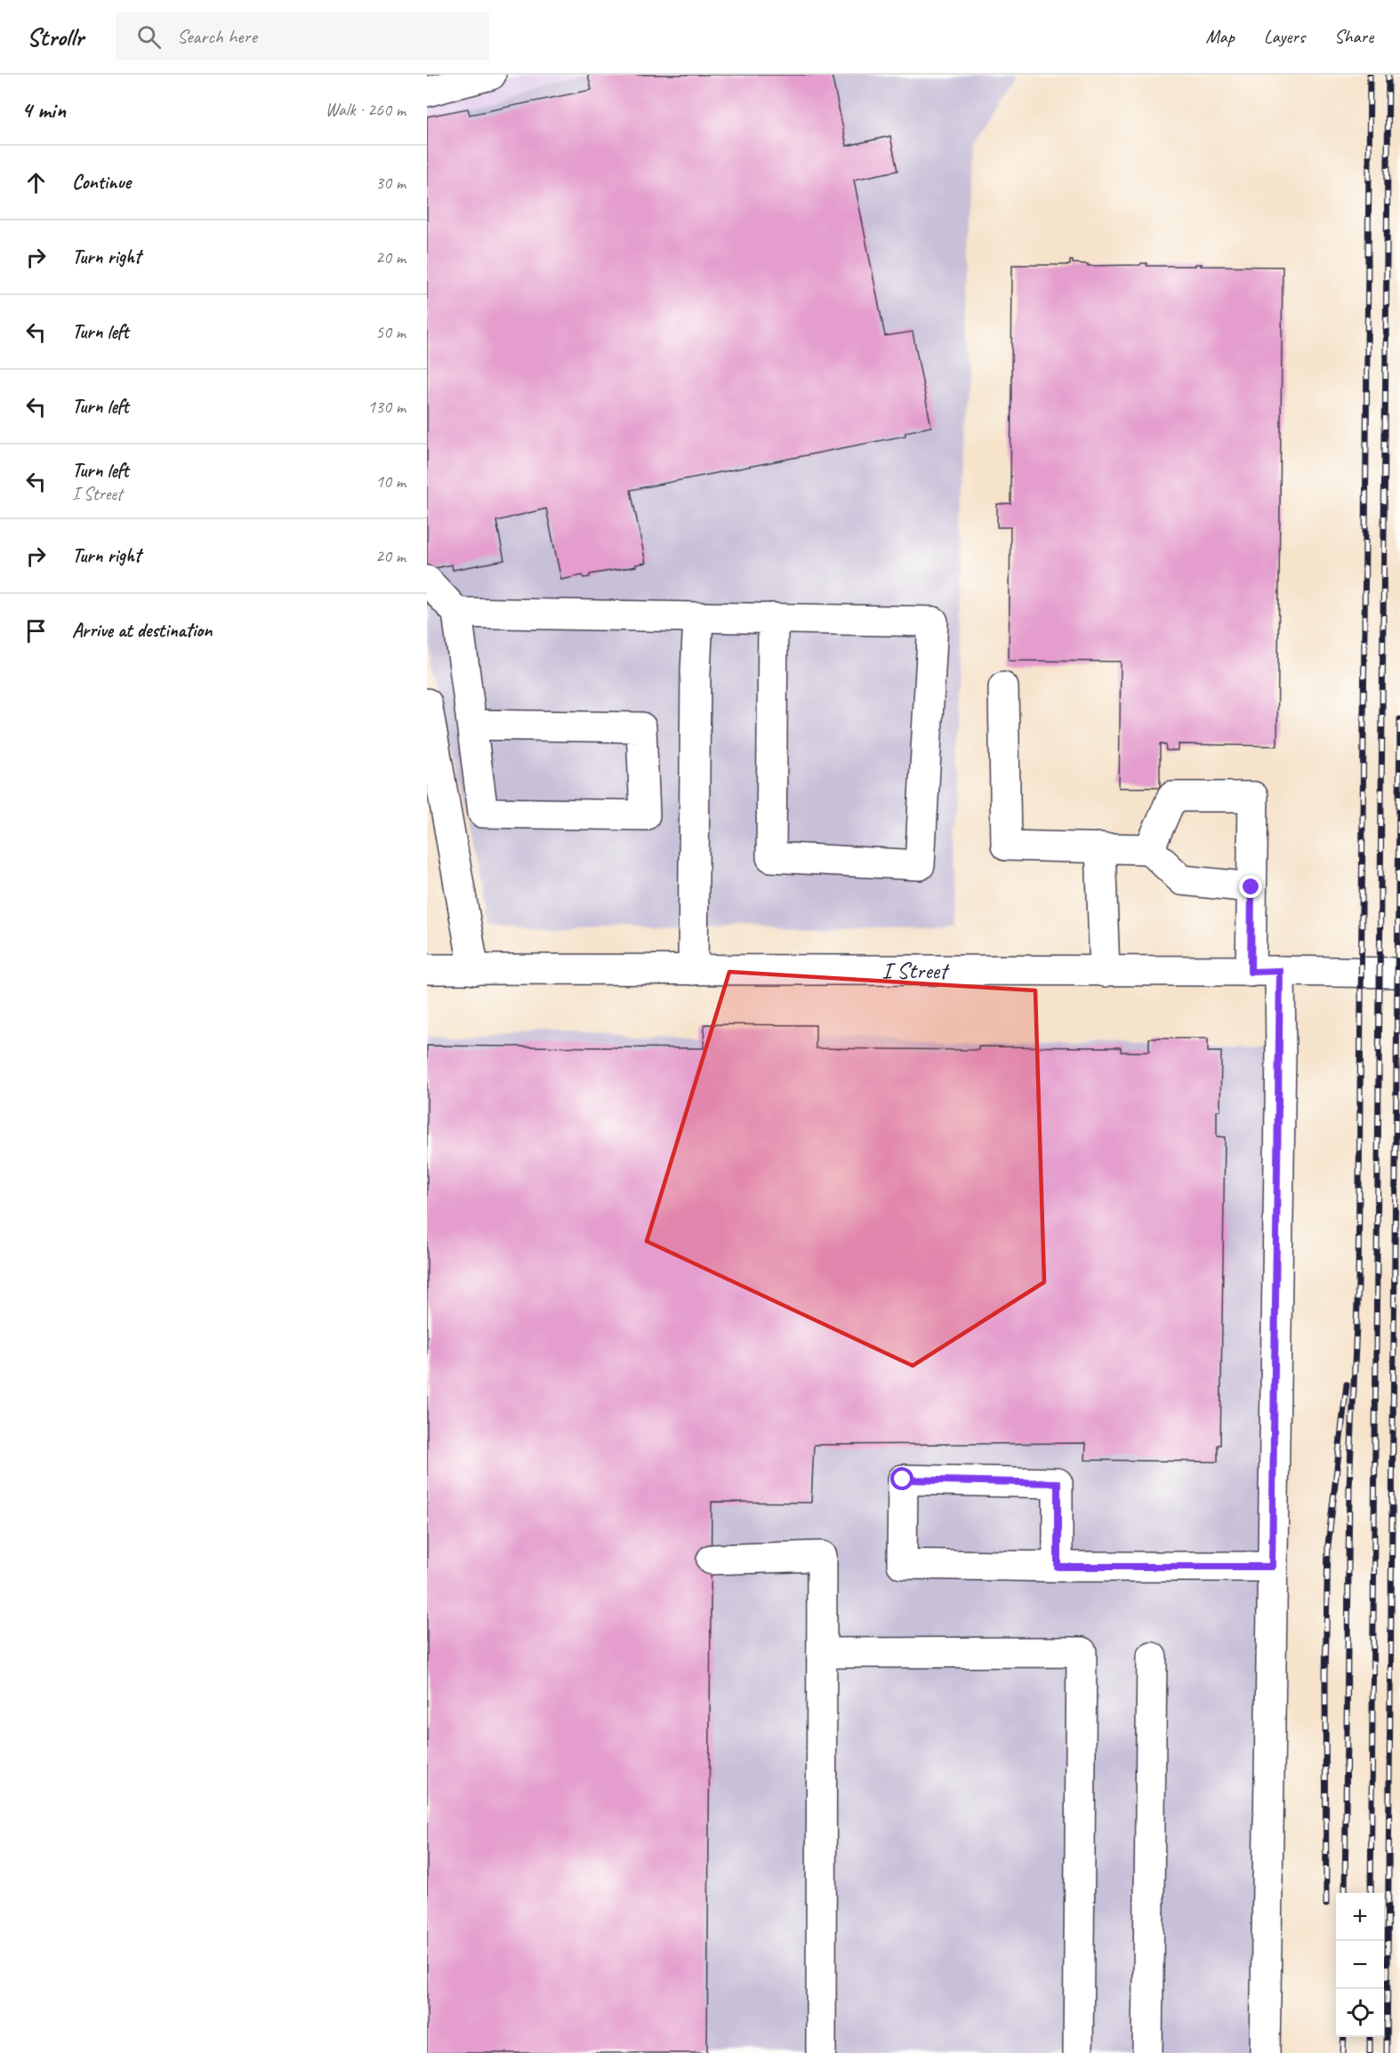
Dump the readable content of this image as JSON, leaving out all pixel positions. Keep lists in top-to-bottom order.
{
  "streets": {
    "street": ["I Street"]
  },
  "page": {
    "header": "Strollr",
    "search": "Search here",
    "nav": ["Map", "Layers", "Share"],
    "heading": ["4 min", "Walk · 260 m"],
    "list": [
      ["Continue", "30 m"],
      ["Turn right", "20 m"],
      ["Turn left", "50 m"],
      ["Turn left", "130 m"],
      ["Turn left", "I Street", "10 m"],
      ["Turn right", "20 m"],
      "Arrive at destination"
    ],
    "map_buttons": ["+", "−"]
  }
}
